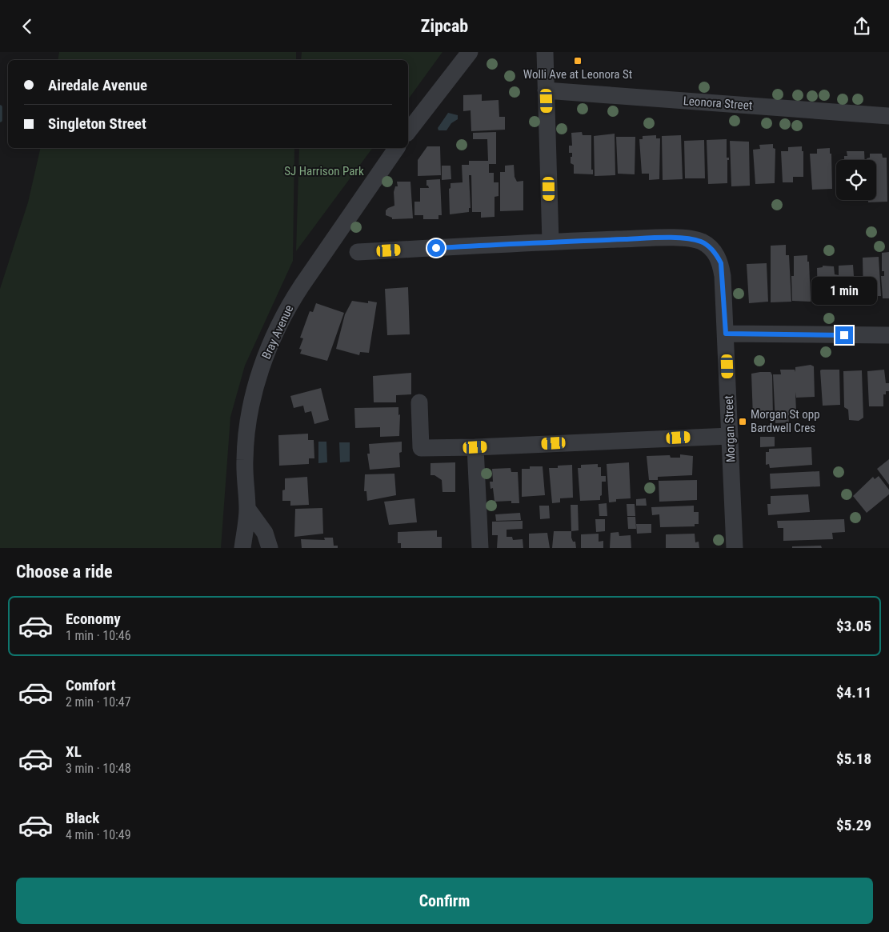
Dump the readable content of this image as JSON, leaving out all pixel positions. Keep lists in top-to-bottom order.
{
  "streets": {
    "street": ["Leonora Street", "Bray Avenue", "Morgan Street"]
  },
  "parks": ["SJ Harrison Park"],
  "places": {
    "transit": ["Wolli Ave at Leonora St", "Morgan St opp Bardwell Cres"]
  },
  "page": {
    "header": "Zipcab",
    "banner": ["Airedale Avenue", "Singleton Street"],
    "bubble": "1 min",
    "heading": "Choose a ride",
    "list": [
      {
        "name": "Economy",
        "note": "1 min · 10:46",
        "value": "$3.05"
      },
      {
        "name": "Comfort",
        "note": "2 min · 10:47",
        "value": "$4.11"
      },
      {
        "name": "XL",
        "note": "3 min · 10:48",
        "value": "$5.18"
      },
      {
        "name": "Black",
        "note": "4 min · 10:49",
        "value": "$5.29"
      }
    ],
    "buttons": "Confirm"
  }
}
